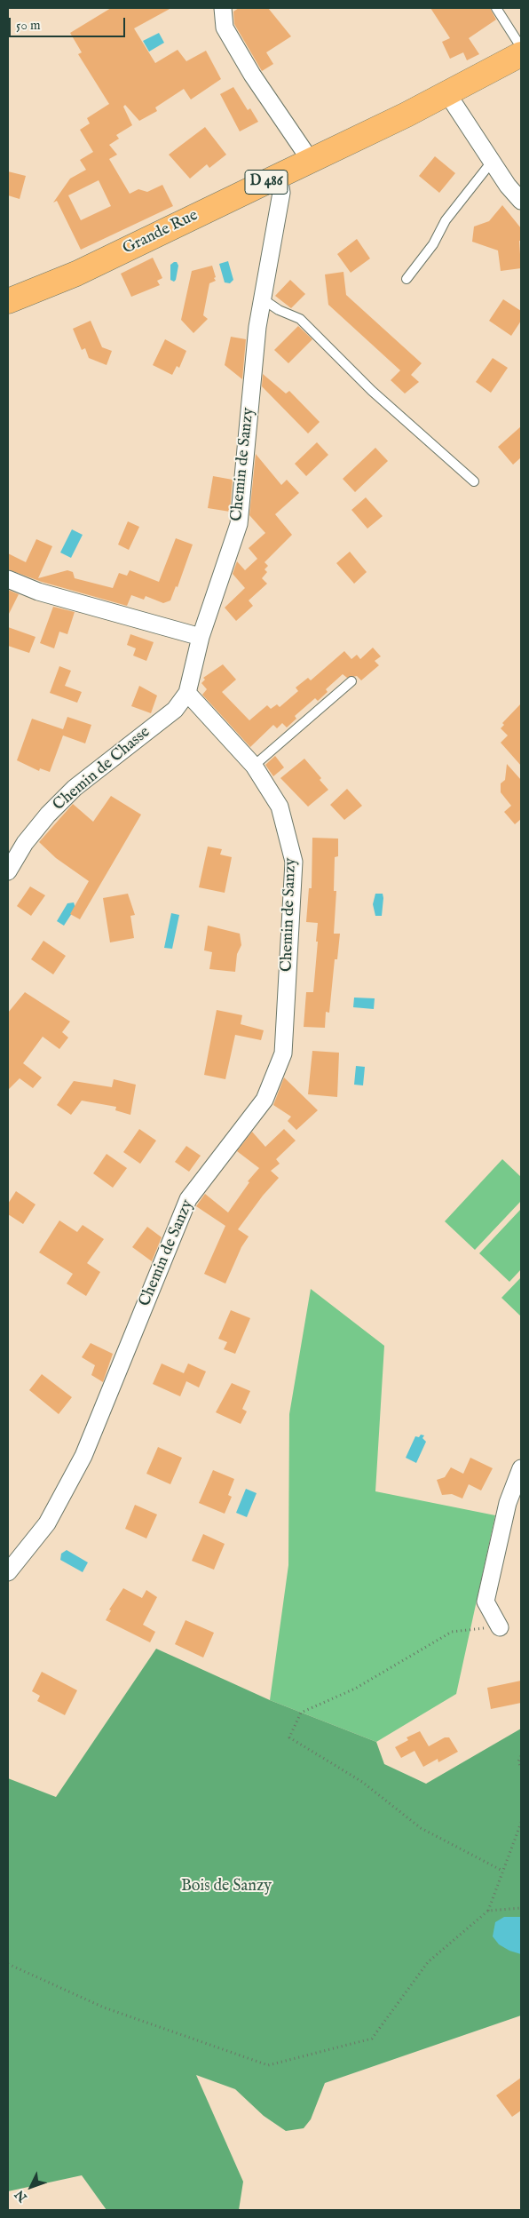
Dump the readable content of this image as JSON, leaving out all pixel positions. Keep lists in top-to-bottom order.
{
  "streets": {
    "main road": ["D 486", "Grande Rue"],
    "street": ["Chemin de Sanzy", "Chemin de Chasse"]
  },
  "crossings": [
    ["Grande Rue", "Chemin de Sanzy"],
    ["Chemin de Sanzy", "Chemin de Chasse"]
  ],
  "parks": ["Bois de Sanzy"],
  "scale_bar": "50 m",
  "north": "bottom left"
}
